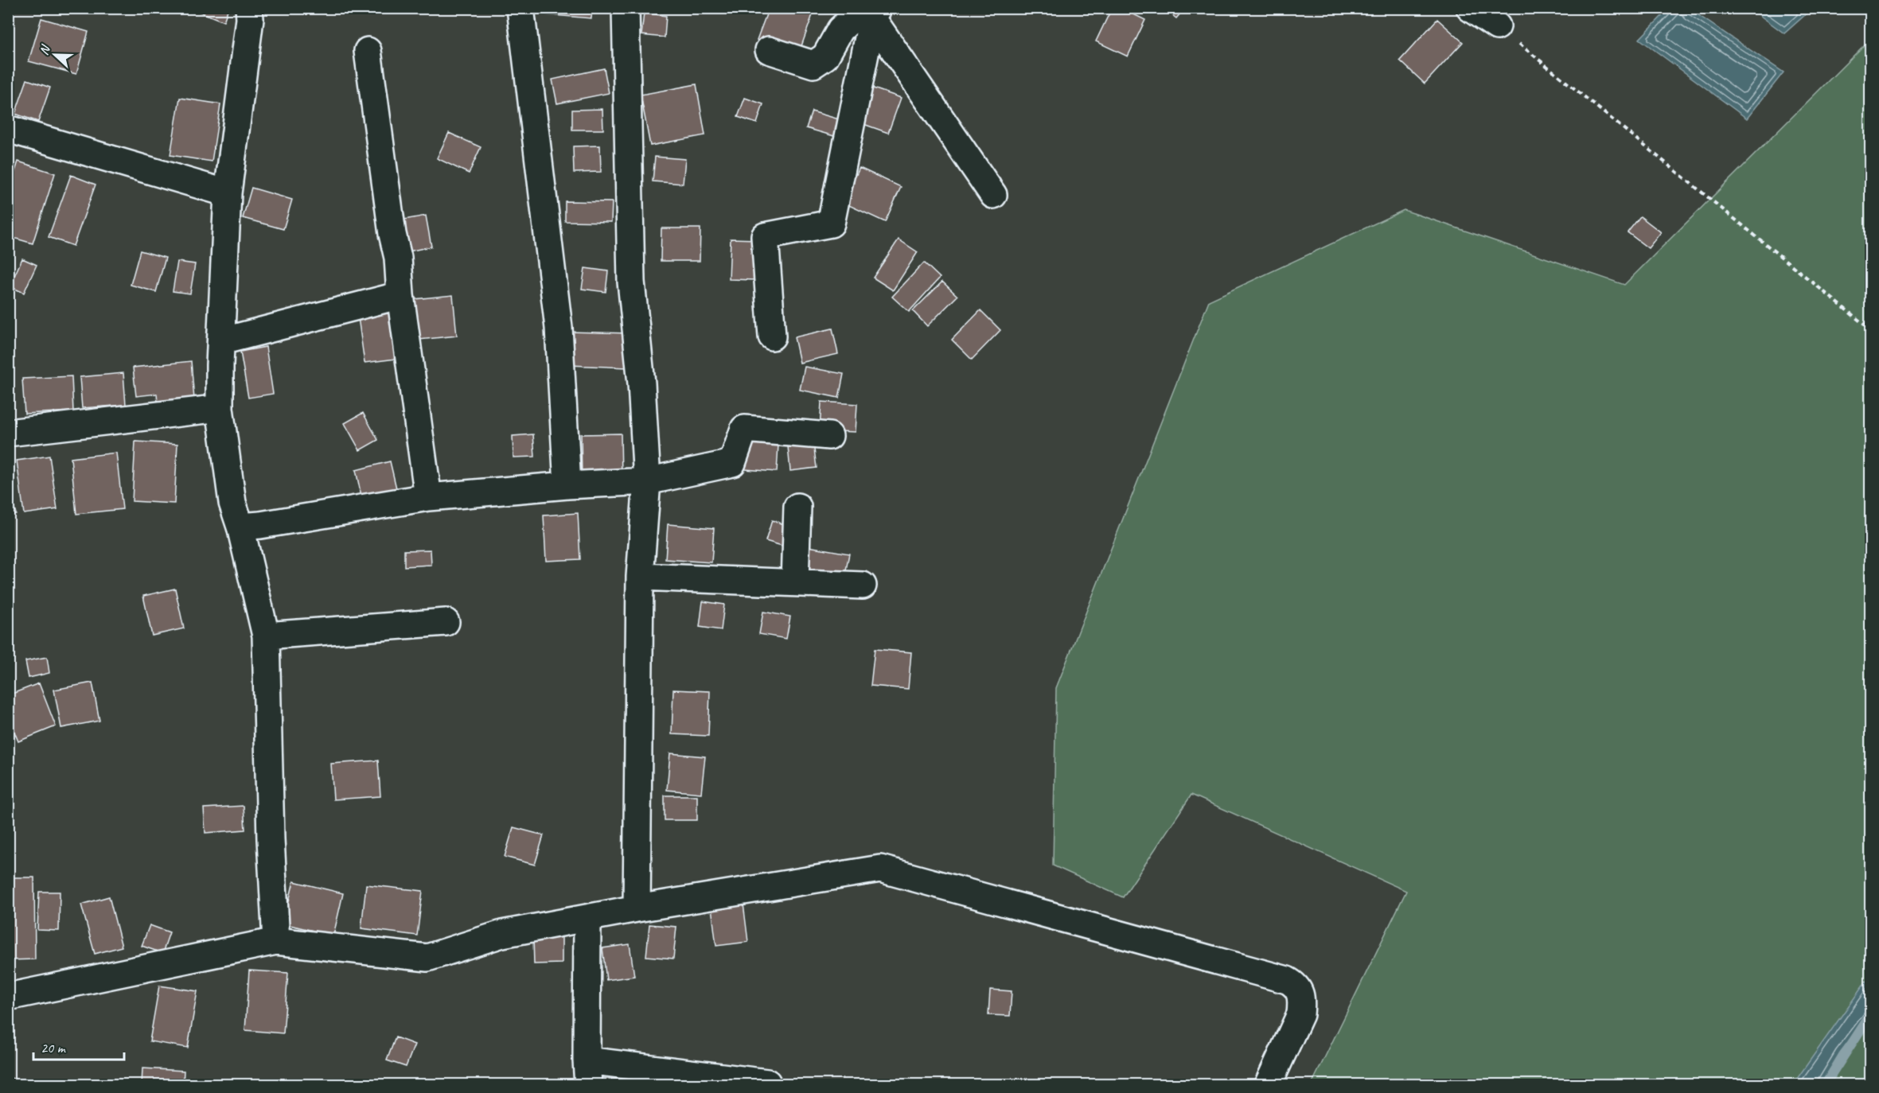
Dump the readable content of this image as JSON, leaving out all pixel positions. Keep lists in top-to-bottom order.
{
  "scale_bar": "20 m",
  "north": "left"
}
